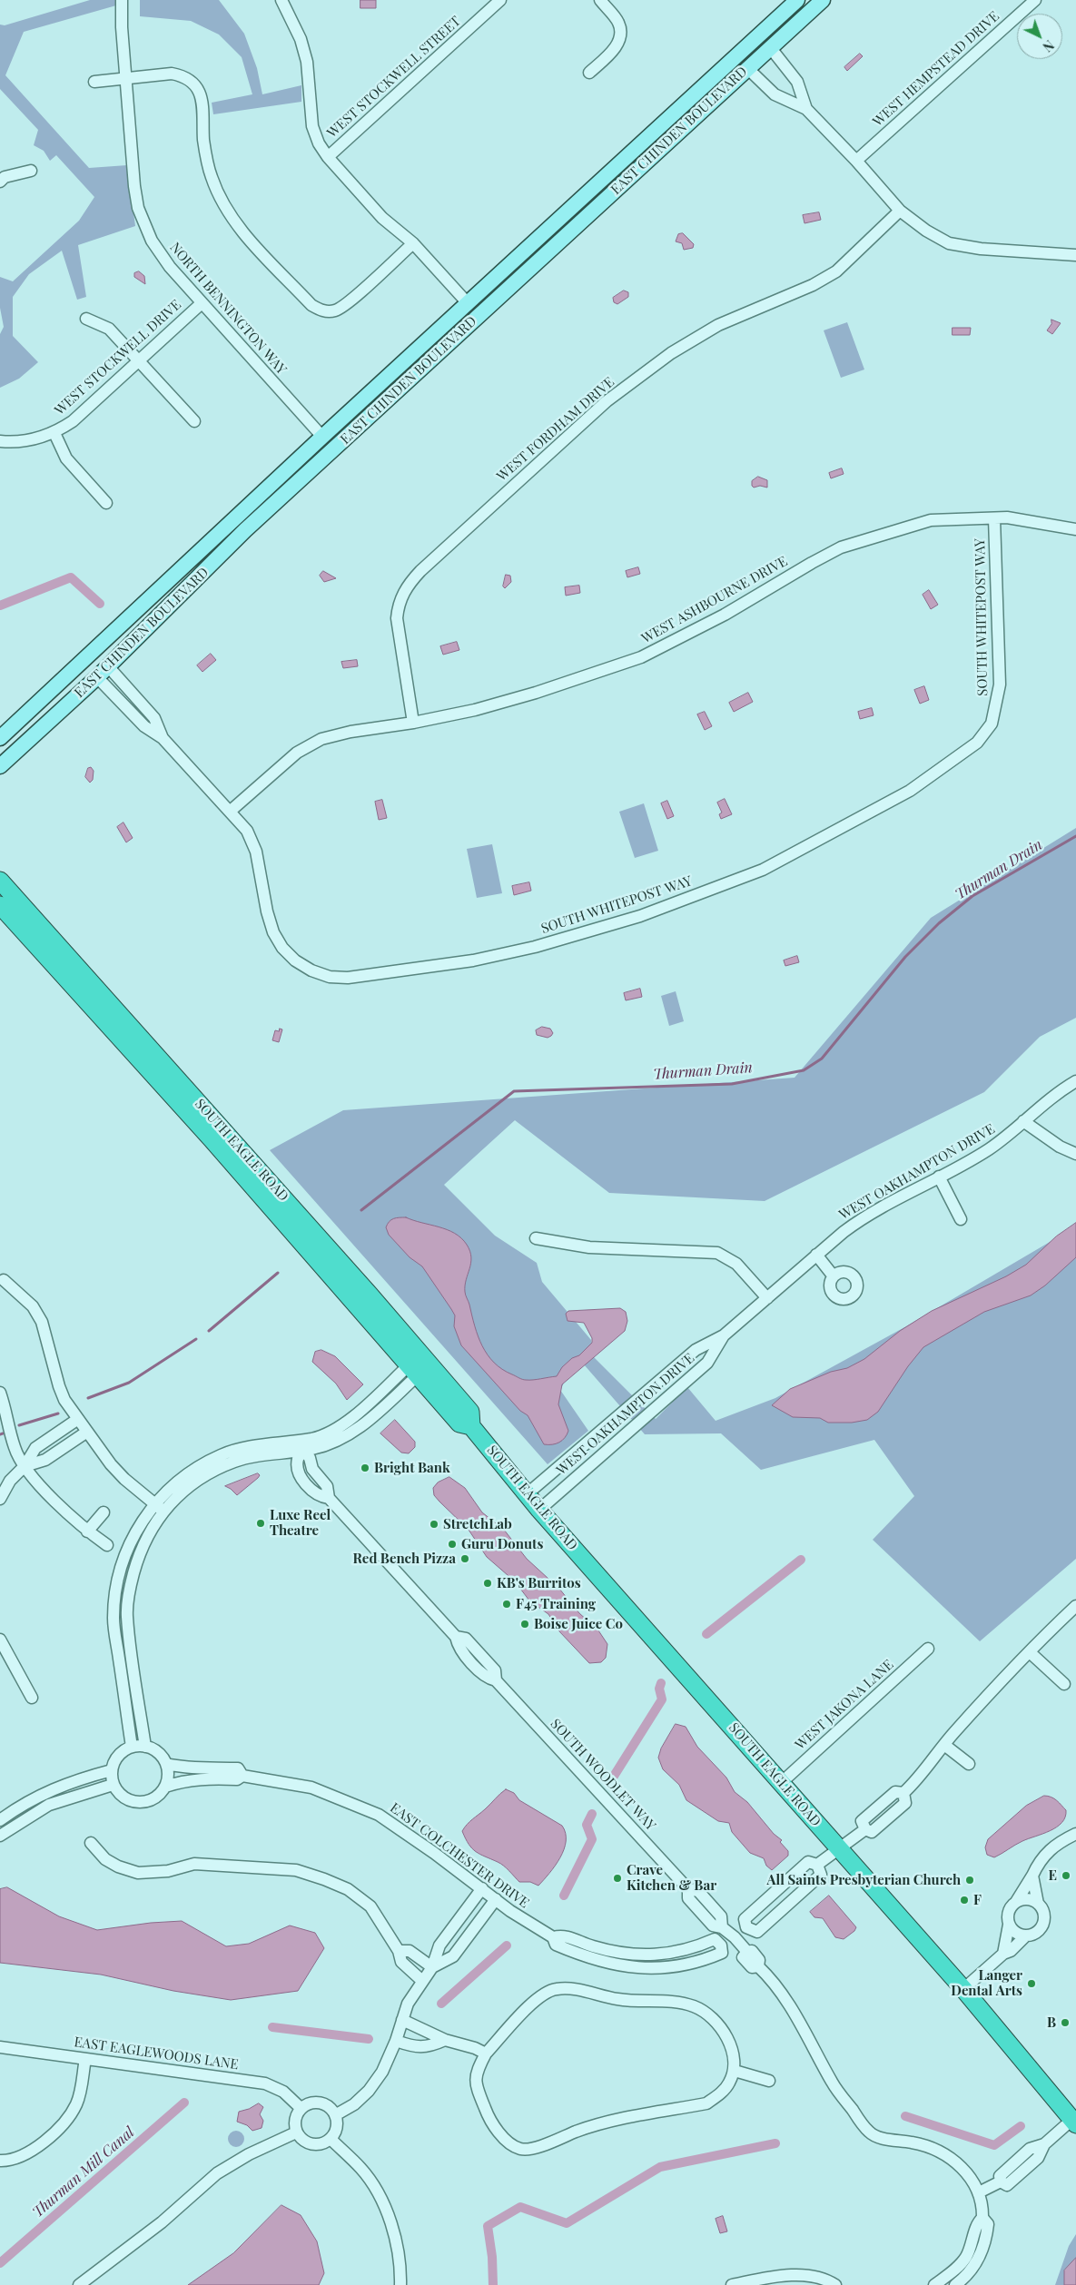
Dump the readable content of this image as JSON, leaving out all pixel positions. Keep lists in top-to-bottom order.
{
  "streets": {
    "highway": ["SOUTH EAGLE ROAD"],
    "main road": ["EAST CHINDEN BOULEVARD"],
    "street": [
      "WEST HEMPSTEAD DRIVE",
      "WEST STOCKWELL STREET",
      "NORTH BENNINGTON WAY",
      "WEST STOCKWELL DRIVE",
      "WEST FORDHAM DRIVE",
      "WEST ASHBOURNE DRIVE",
      "SOUTH WHITEPOST WAY",
      "WEST OAKHAMPTON DRIVE",
      "WEST JAKONA LANE",
      "SOUTH WOODLET WAY",
      "EAST COLCHESTER DRIVE",
      "EAST EAGLEWOODS LANE"
    ]
  },
  "crossings": [
    ["EAST CHINDEN BOULEVARD", "NORTH BENNINGTON WAY"],
    ["EAST CHINDEN BOULEVARD", "SOUTH WHITEPOST WAY"],
    ["NORTH BENNINGTON WAY", "WEST STOCKWELL DRIVE"],
    ["WEST FORDHAM DRIVE", "WEST ASHBOURNE DRIVE"],
    ["WEST ASHBOURNE DRIVE", "SOUTH WHITEPOST WAY"],
    ["SOUTH EAGLE ROAD", "WEST OAKHAMPTON DRIVE"],
    ["SOUTH EAGLE ROAD", "WEST JAKONA LANE"],
    ["SOUTH EAGLE ROAD", "EAST COLCHESTER DRIVE"],
    ["SOUTH WOODLET WAY", "EAST COLCHESTER DRIVE"]
  ],
  "water": ["Thurman Drain", "Thurman Mill Canal"],
  "places": [
    "Bright Bank",
    "Luxe Reel Theatre",
    "StretchLab",
    "Guru Donuts",
    "Red Bench Pizza",
    "KB's Burritos",
    "F45 Training",
    "Boise Juice Co",
    "E",
    "Crave Kitchen & Bar",
    "All Saints Presbyterian Church",
    "F",
    "Langer Dental Arts",
    "B"
  ],
  "north": "bottom right"
}
